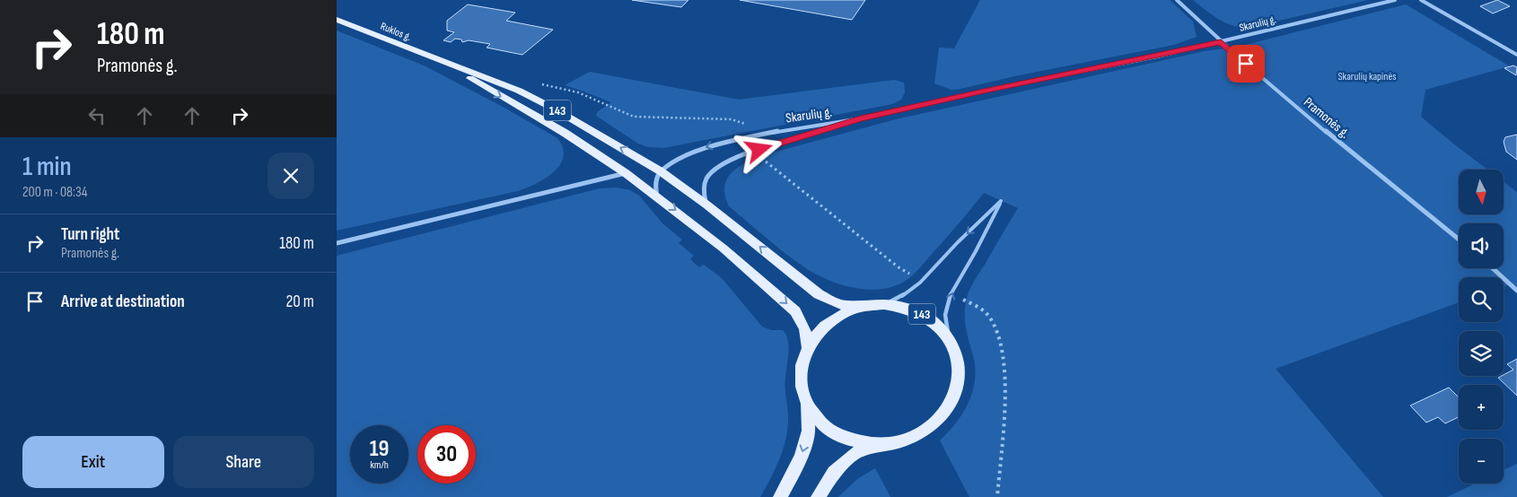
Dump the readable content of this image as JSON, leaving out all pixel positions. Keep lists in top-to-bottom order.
{
  "streets": {
    "main road": ["Ruklos g.", "143"],
    "street": ["Skarulių g.", "Pramonės g."]
  },
  "crossings": [
    ["Skarulių g.", "143"],
    ["Skarulių g.", "Pramonės g."],
    ["Ruklos g.", "143"]
  ],
  "parks": ["Skarulių kapinės"],
  "north": "bottom",
  "page": {
    "turn": ["180 m", "Pramonės g."],
    "heading": ["1 min", "200 m · 08:34"],
    "map_buttons": ["+", "−"],
    "list": [
      {
        "name": "Turn right",
        "note": "Pramonės g.",
        "value": "180 m"
      },
      {
        "name": "Arrive at destination",
        "value": "20 m"
      }
    ],
    "speed": "19 km/h",
    "limit": "30",
    "buttons": ["Exit", "Share"]
  }
}
